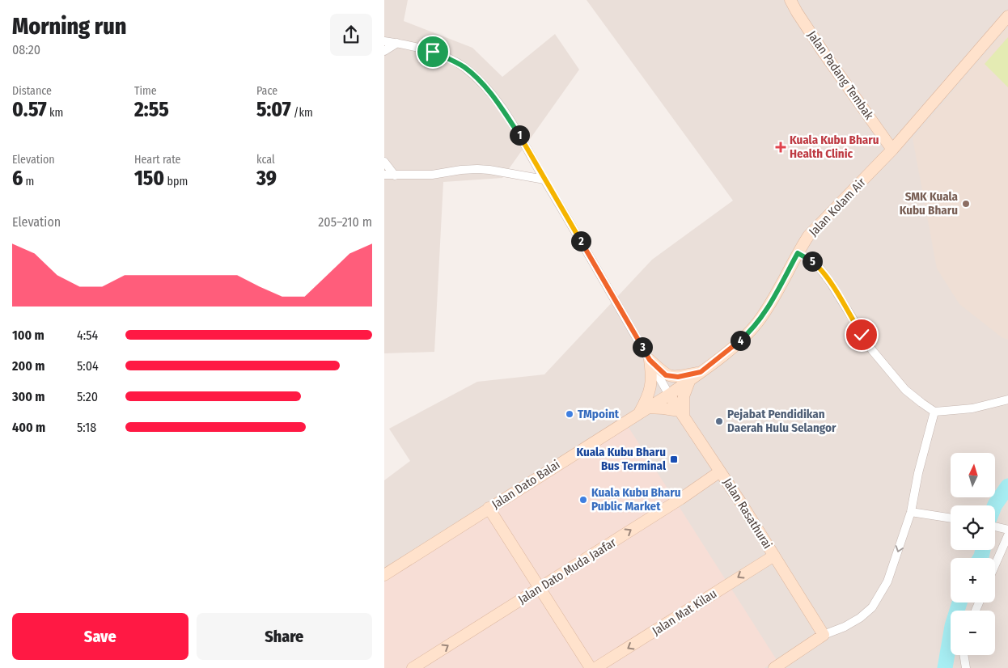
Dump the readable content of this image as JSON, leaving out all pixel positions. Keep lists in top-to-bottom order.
{
  "streets": {
    "street": [
      "Jalan Padang Tembak",
      "Jalan Kolam Air",
      "Jalan Dato Balai",
      "Jalan Rasathurai",
      "Jalan Dato Muda Jaafar",
      "Jalan Mat Kilau"
    ]
  },
  "crossings": [
    ["Jalan Padang Tembak", "Jalan Kolam Air"],
    ["Jalan Kolam Air", "Jalan Dato Balai"],
    ["Jalan Kolam Air", "Jalan Rasathurai"],
    ["Jalan Dato Balai", "Jalan Rasathurai"],
    ["Jalan Rasathurai", "Jalan Dato Muda Jaafar"],
    ["Jalan Rasathurai", "Jalan Mat Kilau"]
  ],
  "one_way": ["Jalan Dato Muda Jaafar", "Jalan Mat Kilau"],
  "places": {
    "health": ["Kuala Kubu Bharu Health Clinic"],
    "other": [
      "SMK Kuala Kubu Bharu",
      "TMpoint",
      "Pejabat Pendidikan Daerah Hulu Selangor",
      "Kuala Kubu Bharu Public Market"
    ],
    "transit": ["Kuala Kubu Bharu Bus Terminal"]
  },
  "north": "top",
  "page": {
    "heading": ["Morning run", "08:20"],
    "stats": [
      ["Distance", "0.57 km"],
      ["Time", "2:55"],
      ["Pace", "5:07 /km"],
      ["Elevation", "6 m"],
      ["Heart rate", "150 bpm"],
      ["kcal", "39"]
    ],
    "pins": [
      "1",
      "2",
      "5",
      "4",
      "3"
    ],
    "chart": ["Elevation", "205–210 m"],
    "list": [
      {
        "name": "100 m",
        "note": "4:54"
      },
      {
        "name": "200 m",
        "note": "5:04"
      },
      {
        "name": "300 m",
        "note": "5:20"
      },
      {
        "name": "400 m",
        "note": "5:18"
      }
    ],
    "map_buttons": ["+", "−"],
    "buttons": ["Save", "Share"]
  }
}
